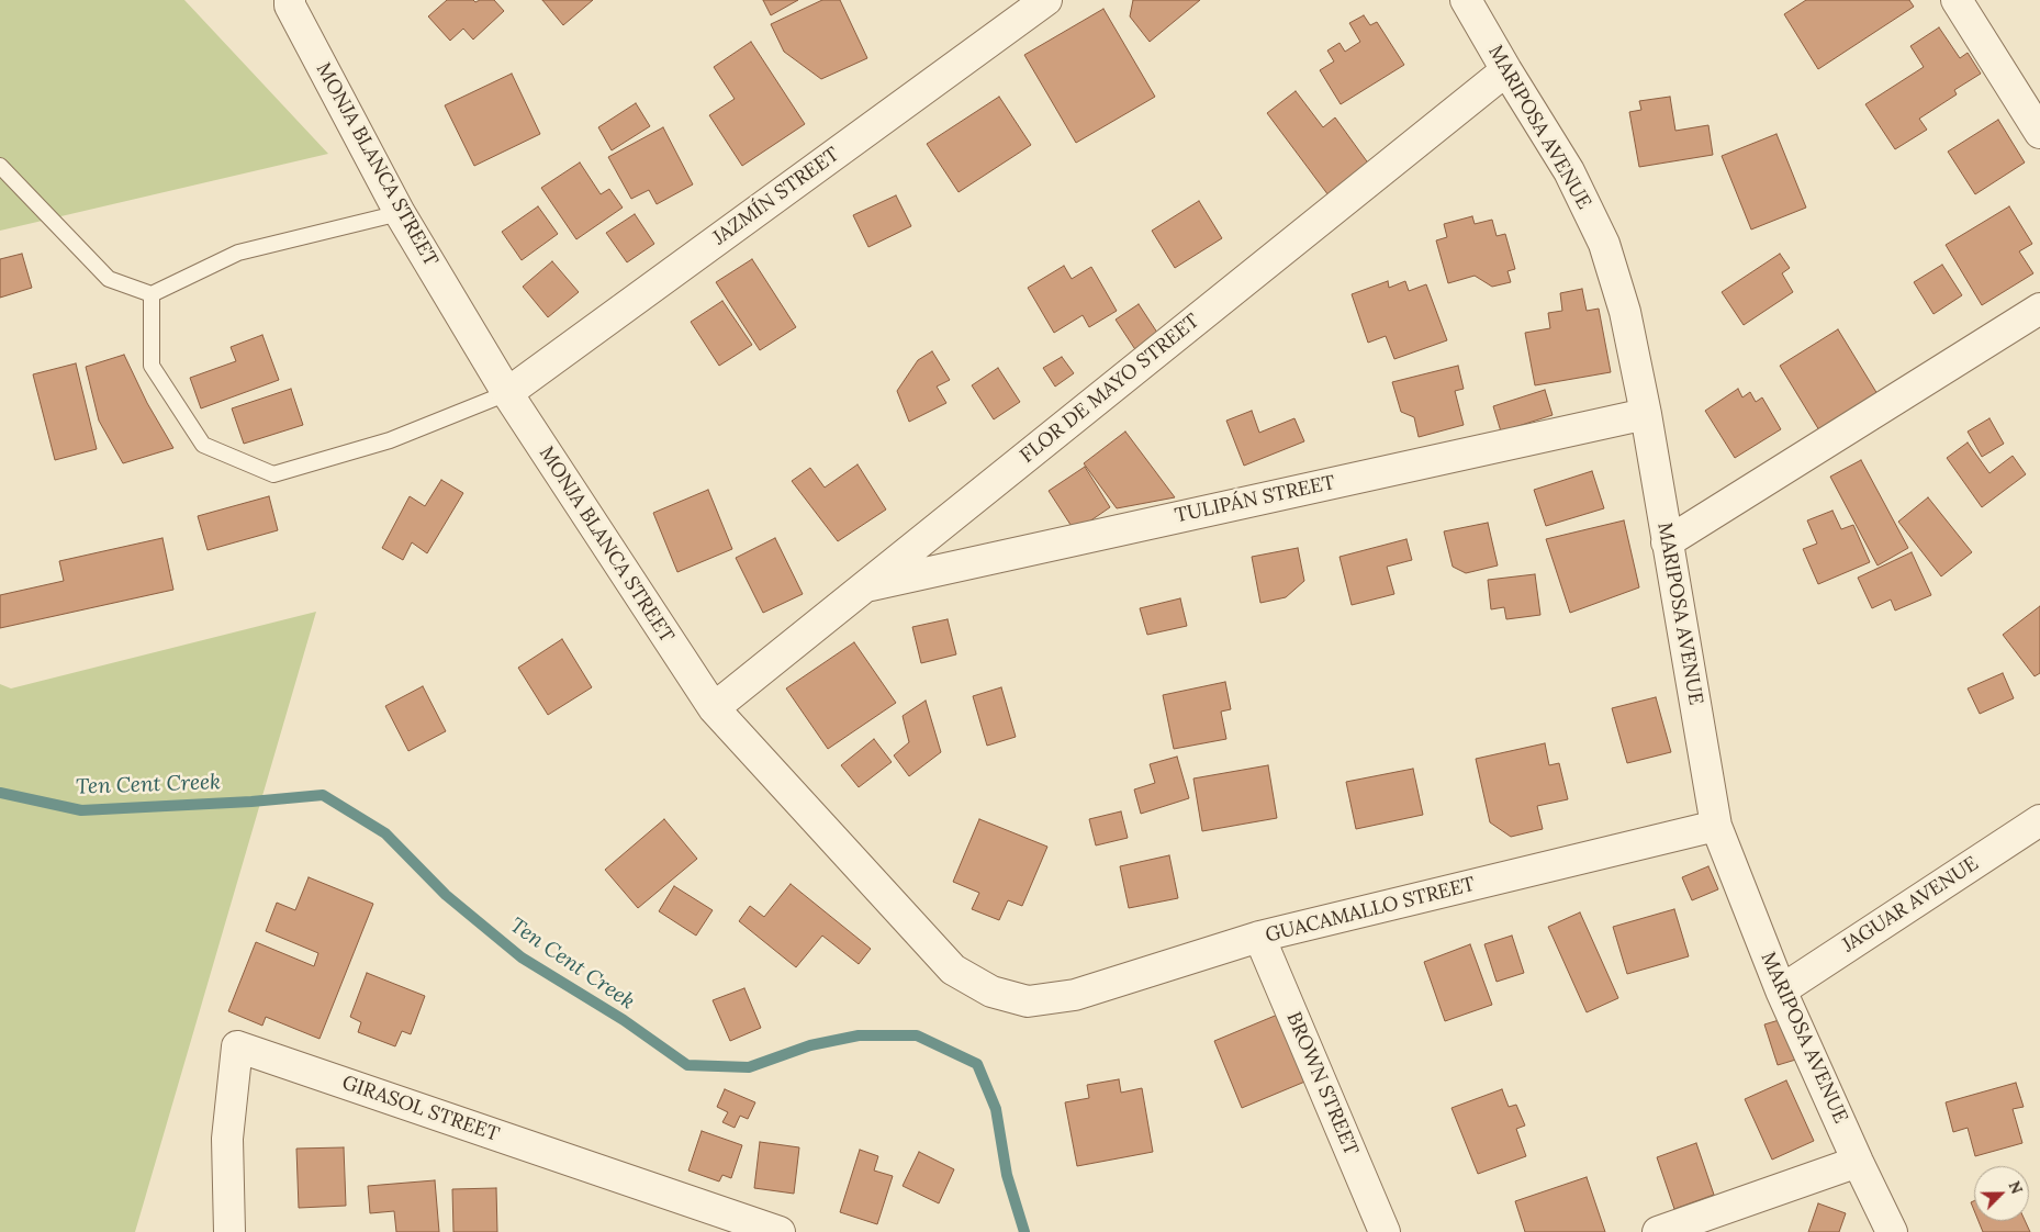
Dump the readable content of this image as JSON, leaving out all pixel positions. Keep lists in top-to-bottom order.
{
  "streets": {
    "street": [
      "MARIPOSA AVENUE",
      "MONJA BLANCA STREET",
      "JAZMÍN STREET",
      "FLOR DE MAYO STREET",
      "TULIPÁN STREET",
      "JAGUAR AVENUE",
      "GUACAMALLO STREET",
      "BROWN STREET",
      "GIRASOL STREET"
    ]
  },
  "crossings": [
    ["MARIPOSA AVENUE", "FLOR DE MAYO STREET"],
    ["MARIPOSA AVENUE", "TULIPÁN STREET"],
    ["MARIPOSA AVENUE", "JAGUAR AVENUE"],
    ["MARIPOSA AVENUE", "GUACAMALLO STREET"],
    ["MONJA BLANCA STREET", "JAZMÍN STREET"],
    ["MONJA BLANCA STREET", "FLOR DE MAYO STREET"],
    ["MONJA BLANCA STREET", "GUACAMALLO STREET"],
    ["FLOR DE MAYO STREET", "TULIPÁN STREET"],
    ["GUACAMALLO STREET", "BROWN STREET"]
  ],
  "water": ["Ten Cent Creek"],
  "north": "top right"
}
